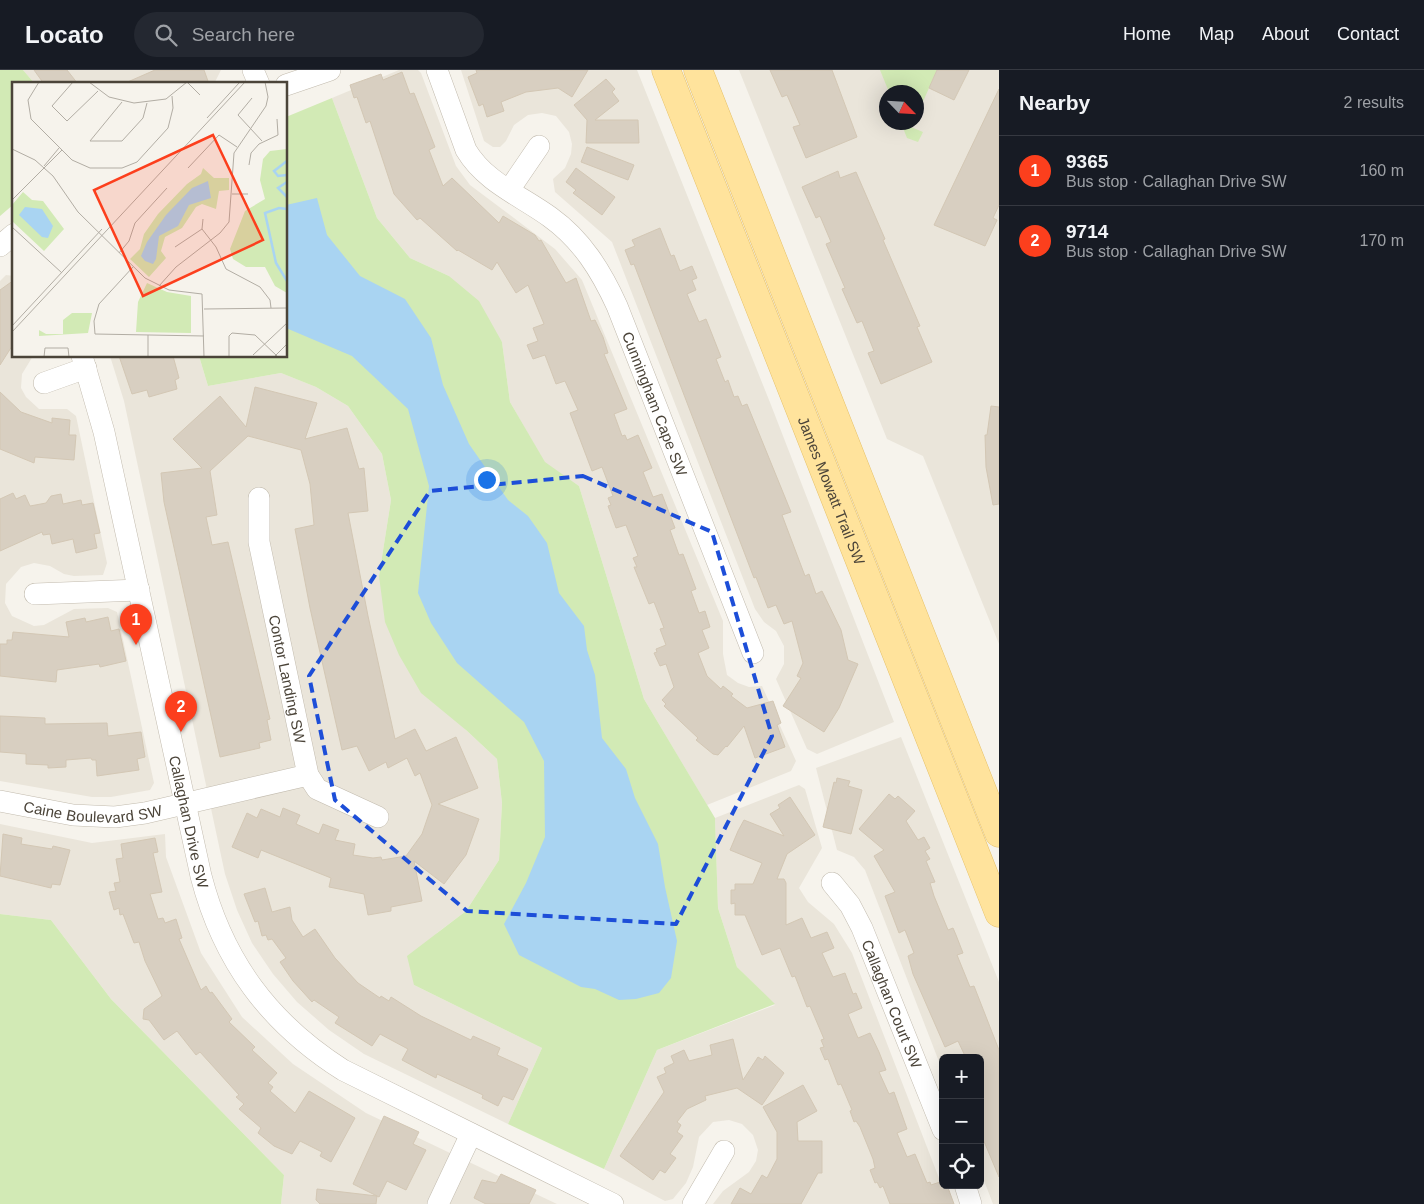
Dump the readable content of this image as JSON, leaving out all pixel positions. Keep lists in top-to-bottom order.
{
  "streets": {
    "main road": ["James Mowatt Trail SW"],
    "street": [
      "Cunningham Cape SW",
      "Contor Landing SW",
      "Caine Boulevard SW",
      "Callaghan Drive SW",
      "Callaghan Court SW"
    ]
  },
  "crossings": [
    ["Contor Landing SW", "Caine Boulevard SW"],
    ["Caine Boulevard SW", "Callaghan Drive SW"]
  ],
  "north": "bottom right",
  "page": {
    "header": "Locato",
    "search": "Search here",
    "nav": [
      "Home",
      "Map",
      "About",
      "Contact"
    ],
    "heading": ["Nearby", "2 results"],
    "list": [
      {
        "mark": "1",
        "name": "9365",
        "note": "Bus stop · Callaghan Drive SW",
        "value": "160 m"
      },
      {
        "mark": "2",
        "name": "9714",
        "note": "Bus stop · Callaghan Drive SW",
        "value": "170 m"
      }
    ],
    "pins": ["1", "2"],
    "map_buttons": ["+", "−"]
  }
}
